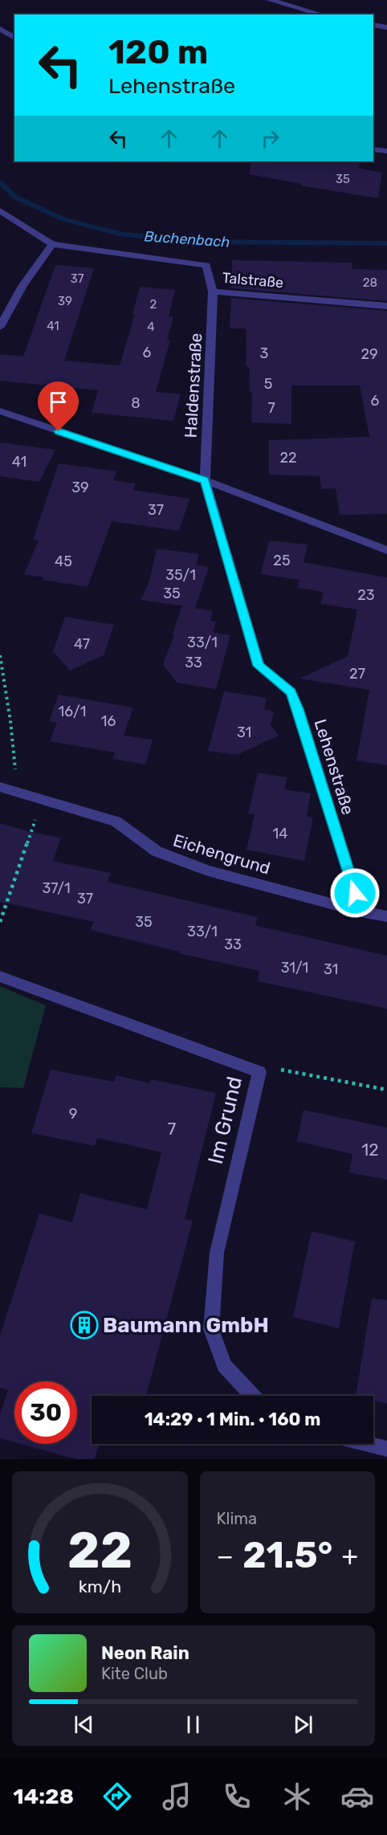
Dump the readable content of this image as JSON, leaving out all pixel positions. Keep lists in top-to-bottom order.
{
  "streets": {
    "street": [
      "Talstraße",
      "Haldenstraße",
      "Lehenstraße",
      "Eichengrund",
      "Im Grund"
    ]
  },
  "crossings": [
    ["Talstraße", "Haldenstraße"],
    ["Haldenstraße", "Lehenstraße"],
    ["Lehenstraße", "Eichengrund"]
  ],
  "water": ["Buchenbach"],
  "places": {
    "building": ["Baumann GmbH"]
  },
  "house_numbers": [
    "35",
    "37",
    "28",
    "39",
    "2",
    "41",
    "4",
    "6",
    "3",
    "29",
    "5",
    "6",
    "8",
    "7",
    "22",
    "41",
    "39",
    "37",
    "25",
    "45",
    "35/1",
    "35",
    "23",
    "33/1",
    "47",
    "33",
    "27",
    "16/1",
    "16",
    "31",
    "14",
    "37/1",
    "37",
    "35",
    "33/1",
    "33",
    "31/1",
    "31",
    "9",
    "7",
    "12"
  ],
  "page": {
    "turn": ["120 m", "Lehenstraße"],
    "limit": "30",
    "trip": "14:29 · 1 Min. · 160 m",
    "tile": "Klima",
    "heat": ["−", "21.5°", "+"],
    "song": ["Neon Rain", "Kite Club"],
    "tabs": "14:28",
    "gauge": ["22", "km/h"]
  }
}
